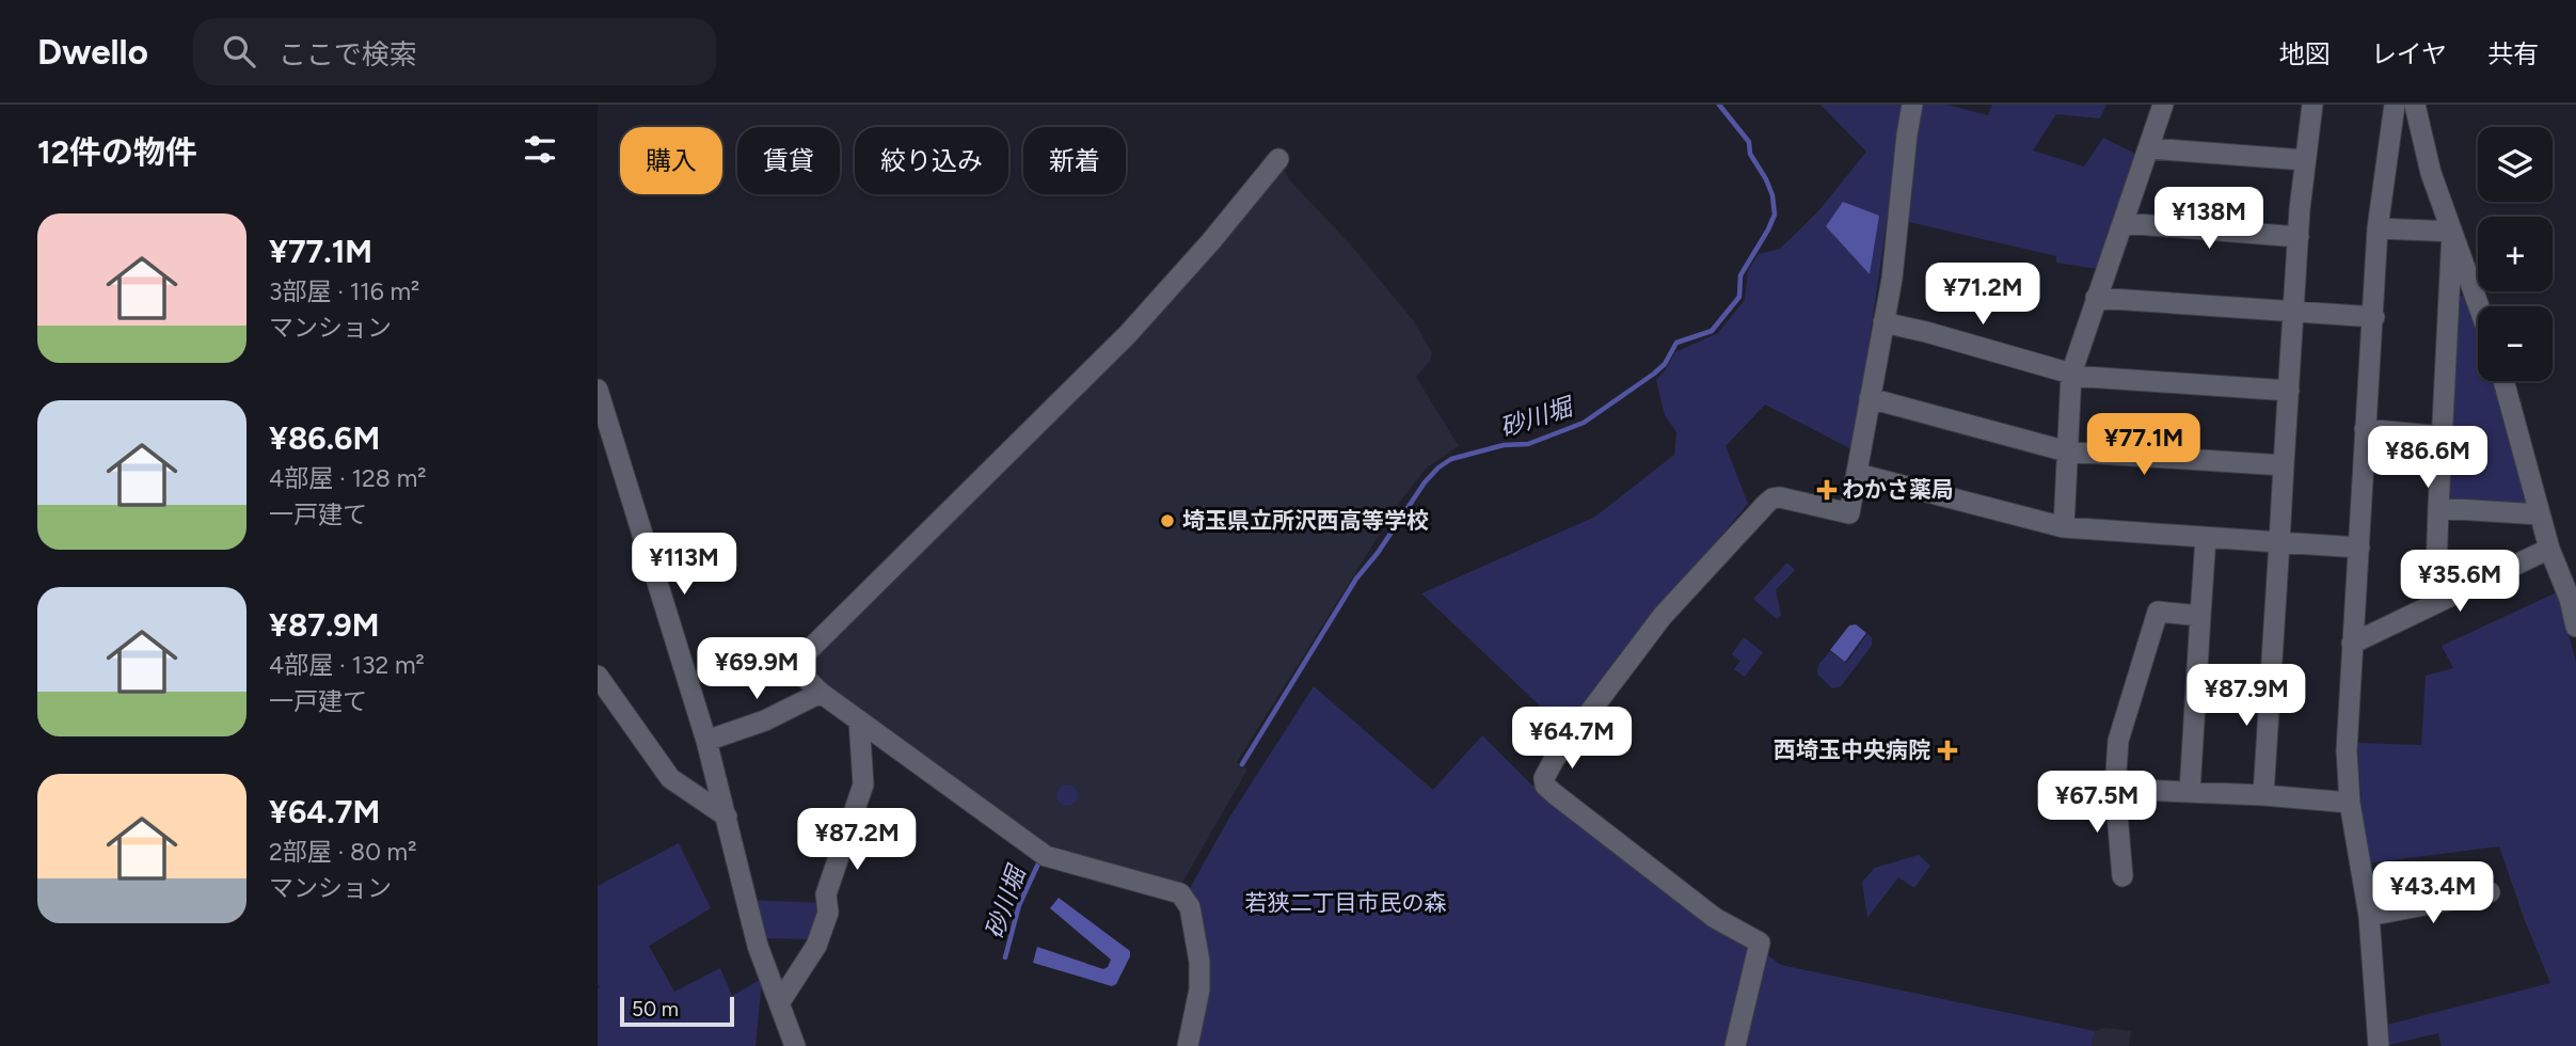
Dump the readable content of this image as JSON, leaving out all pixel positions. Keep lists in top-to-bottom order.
{
  "water": ["砂川堀"],
  "parks": ["若狭二丁目市民の森"],
  "places": {
    "health": ["わかさ薬局", "西埼玉中央病院"],
    "other": ["埼玉県立所沢西高等学校"]
  },
  "scale_bar": "50 m",
  "page": {
    "header": "Dwello",
    "search": "ここで検索",
    "nav": ["地図", "レイヤ", "共有"],
    "heading": "12件の物件",
    "map_buttons": ["+", "−"],
    "chip": [
      "購入",
      "賃貸",
      "絞り込み",
      "新着"
    ],
    "price": [
      "¥138M",
      "¥71.2M",
      "¥77.1M",
      "¥86.6M",
      "¥113M",
      "¥35.6M",
      "¥69.9M",
      "¥87.9M",
      "¥64.7M",
      "¥67.5M",
      "¥87.2M",
      "¥43.4M"
    ],
    "list": [
      {
        "name": "¥77.1M",
        "note": "3部屋 · 116 m² · マンション"
      },
      {
        "name": "¥86.6M",
        "note": "4部屋 · 128 m² · 一戸建て"
      },
      {
        "name": "¥87.9M",
        "note": "4部屋 · 132 m² · 一戸建て"
      },
      {
        "name": "¥64.7M",
        "note": "2部屋 · 80 m² · マンション"
      }
    ],
    "scale": "50 m"
  }
}
